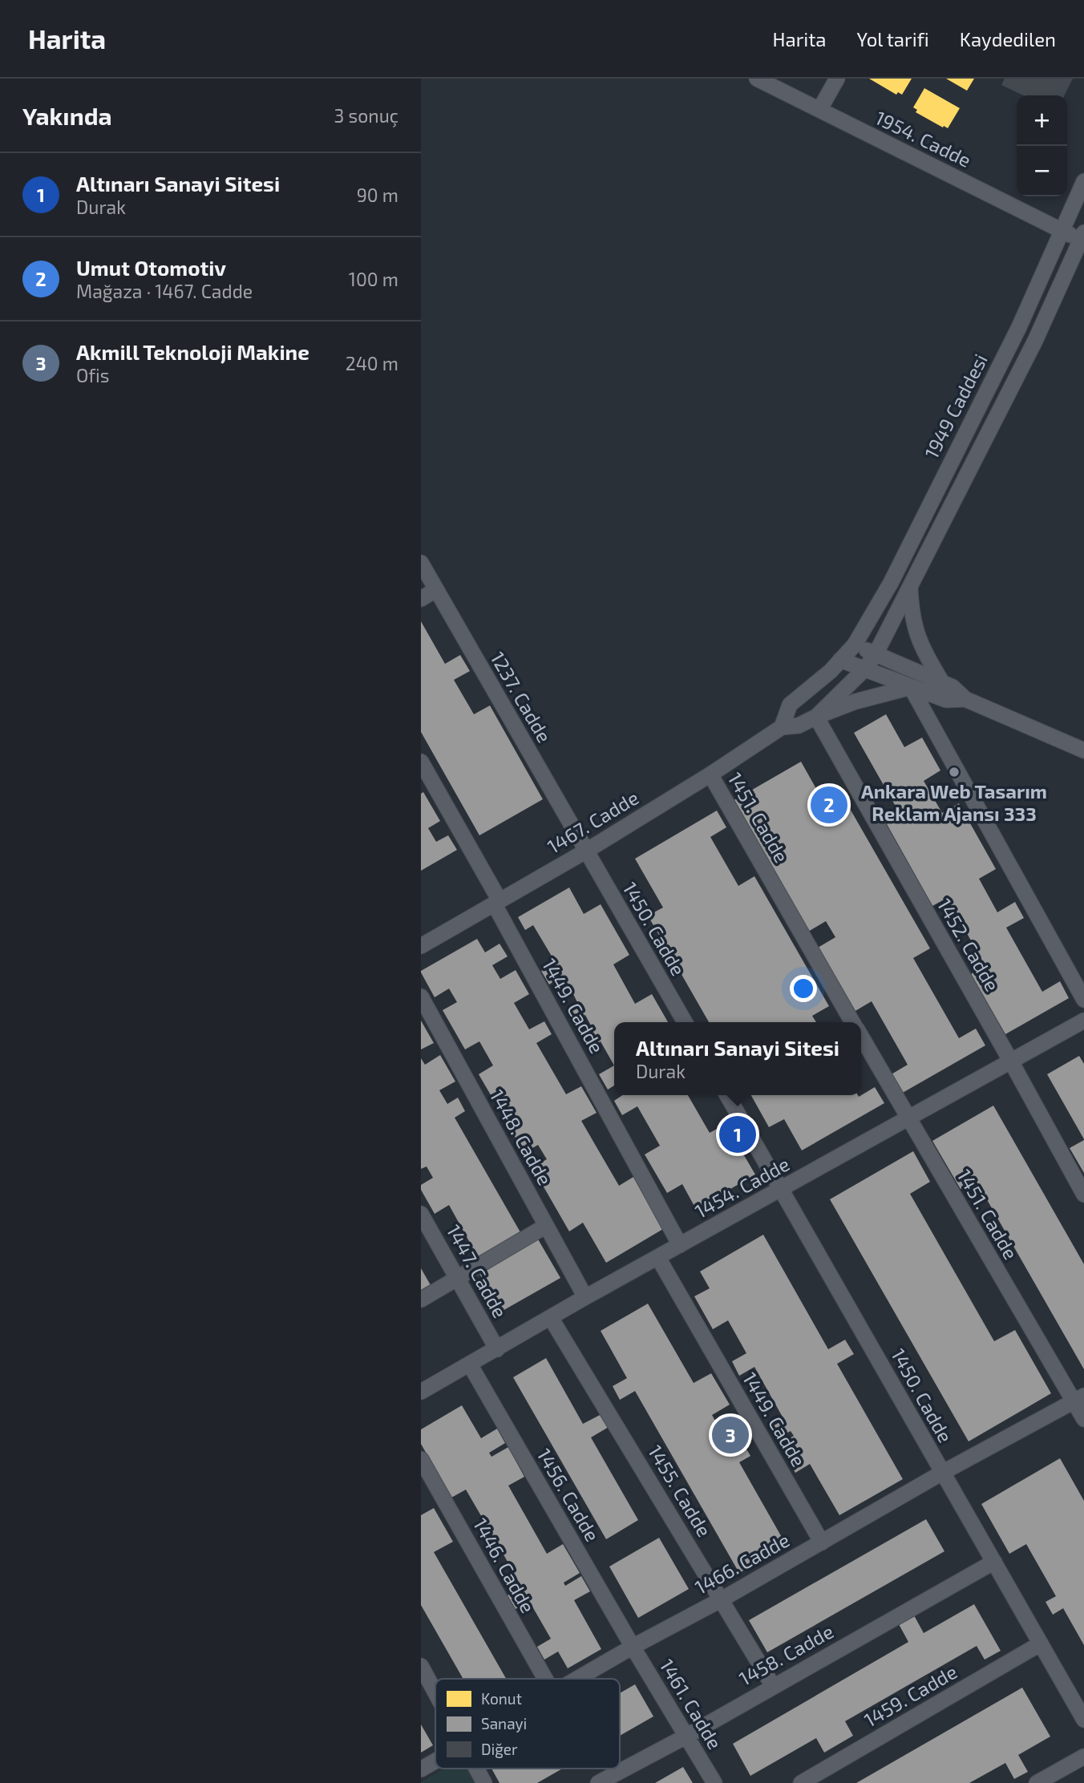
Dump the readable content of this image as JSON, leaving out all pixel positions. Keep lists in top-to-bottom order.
{
  "streets": {
    "street": [
      "1954. Cadde",
      "1949 Caddesi",
      "1237. Cadde",
      "1451. Cadde",
      "1467. Cadde",
      "1450. Cadde",
      "1452. Cadde",
      "1449. Cadde",
      "1448. Cadde",
      "1454. Cadde",
      "1447. Cadde",
      "1455. Cadde",
      "1456. Cadde",
      "1466. Cadde",
      "1446. Cadde",
      "1458. Cadde",
      "1459. Cadde",
      "1461. Cadde"
    ]
  },
  "crossings": [
    ["1954. Cadde", "1949 Caddesi"],
    ["1949 Caddesi", "1467. Cadde"],
    ["1237. Cadde", "1467. Cadde"],
    ["1237. Cadde", "1450. Cadde"],
    ["1451. Cadde", "1467. Cadde"],
    ["1451. Cadde", "1454. Cadde"],
    ["1451. Cadde", "1466. Cadde"],
    ["1467. Cadde", "1450. Cadde"],
    ["1467. Cadde", "1452. Cadde"],
    ["1467. Cadde", "1449. Cadde"],
    ["1450. Cadde", "1454. Cadde"],
    ["1450. Cadde", "1466. Cadde"],
    ["1450. Cadde", "1458. Cadde"],
    ["1450. Cadde", "1459. Cadde"],
    ["1452. Cadde", "1454. Cadde"],
    ["1449. Cadde", "1454. Cadde"],
    ["1449. Cadde", "1466. Cadde"],
    ["1448. Cadde", "1454. Cadde"],
    ["1454. Cadde", "1447. Cadde"],
    ["1454. Cadde", "1455. Cadde"],
    ["1454. Cadde", "1456. Cadde"],
    ["1455. Cadde", "1466. Cadde"],
    ["1455. Cadde", "1458. Cadde"],
    ["1456. Cadde", "1466. Cadde"],
    ["1456. Cadde", "1461. Cadde"],
    ["1466. Cadde", "1461. Cadde"],
    ["1458. Cadde", "1461. Cadde"]
  ],
  "places": ["Ankara Web Tasarım Reklam Ajansı 333"],
  "legend": ["Konut", "Sanayi", "Diğer"],
  "page": {
    "header": "Harita",
    "nav": ["Harita", "Yol tarifi", "Kaydedilen"],
    "heading": ["Yakında", "3 sonuç"],
    "map_buttons": ["+", "−"],
    "list": [
      {
        "mark": "1",
        "name": "Altınarı Sanayi Sitesi",
        "note": "Durak",
        "value": "90 m"
      },
      {
        "mark": "2",
        "name": "Umut Otomotiv",
        "note": "Mağaza · 1467. Cadde",
        "value": "100 m"
      },
      {
        "mark": "3",
        "name": "Akmill Teknoloji Makine",
        "note": "Ofis",
        "value": "240 m"
      }
    ],
    "pins": ["2", "1", "3"],
    "popup": ["Altınarı Sanayi Sitesi", "Durak"]
  }
}
